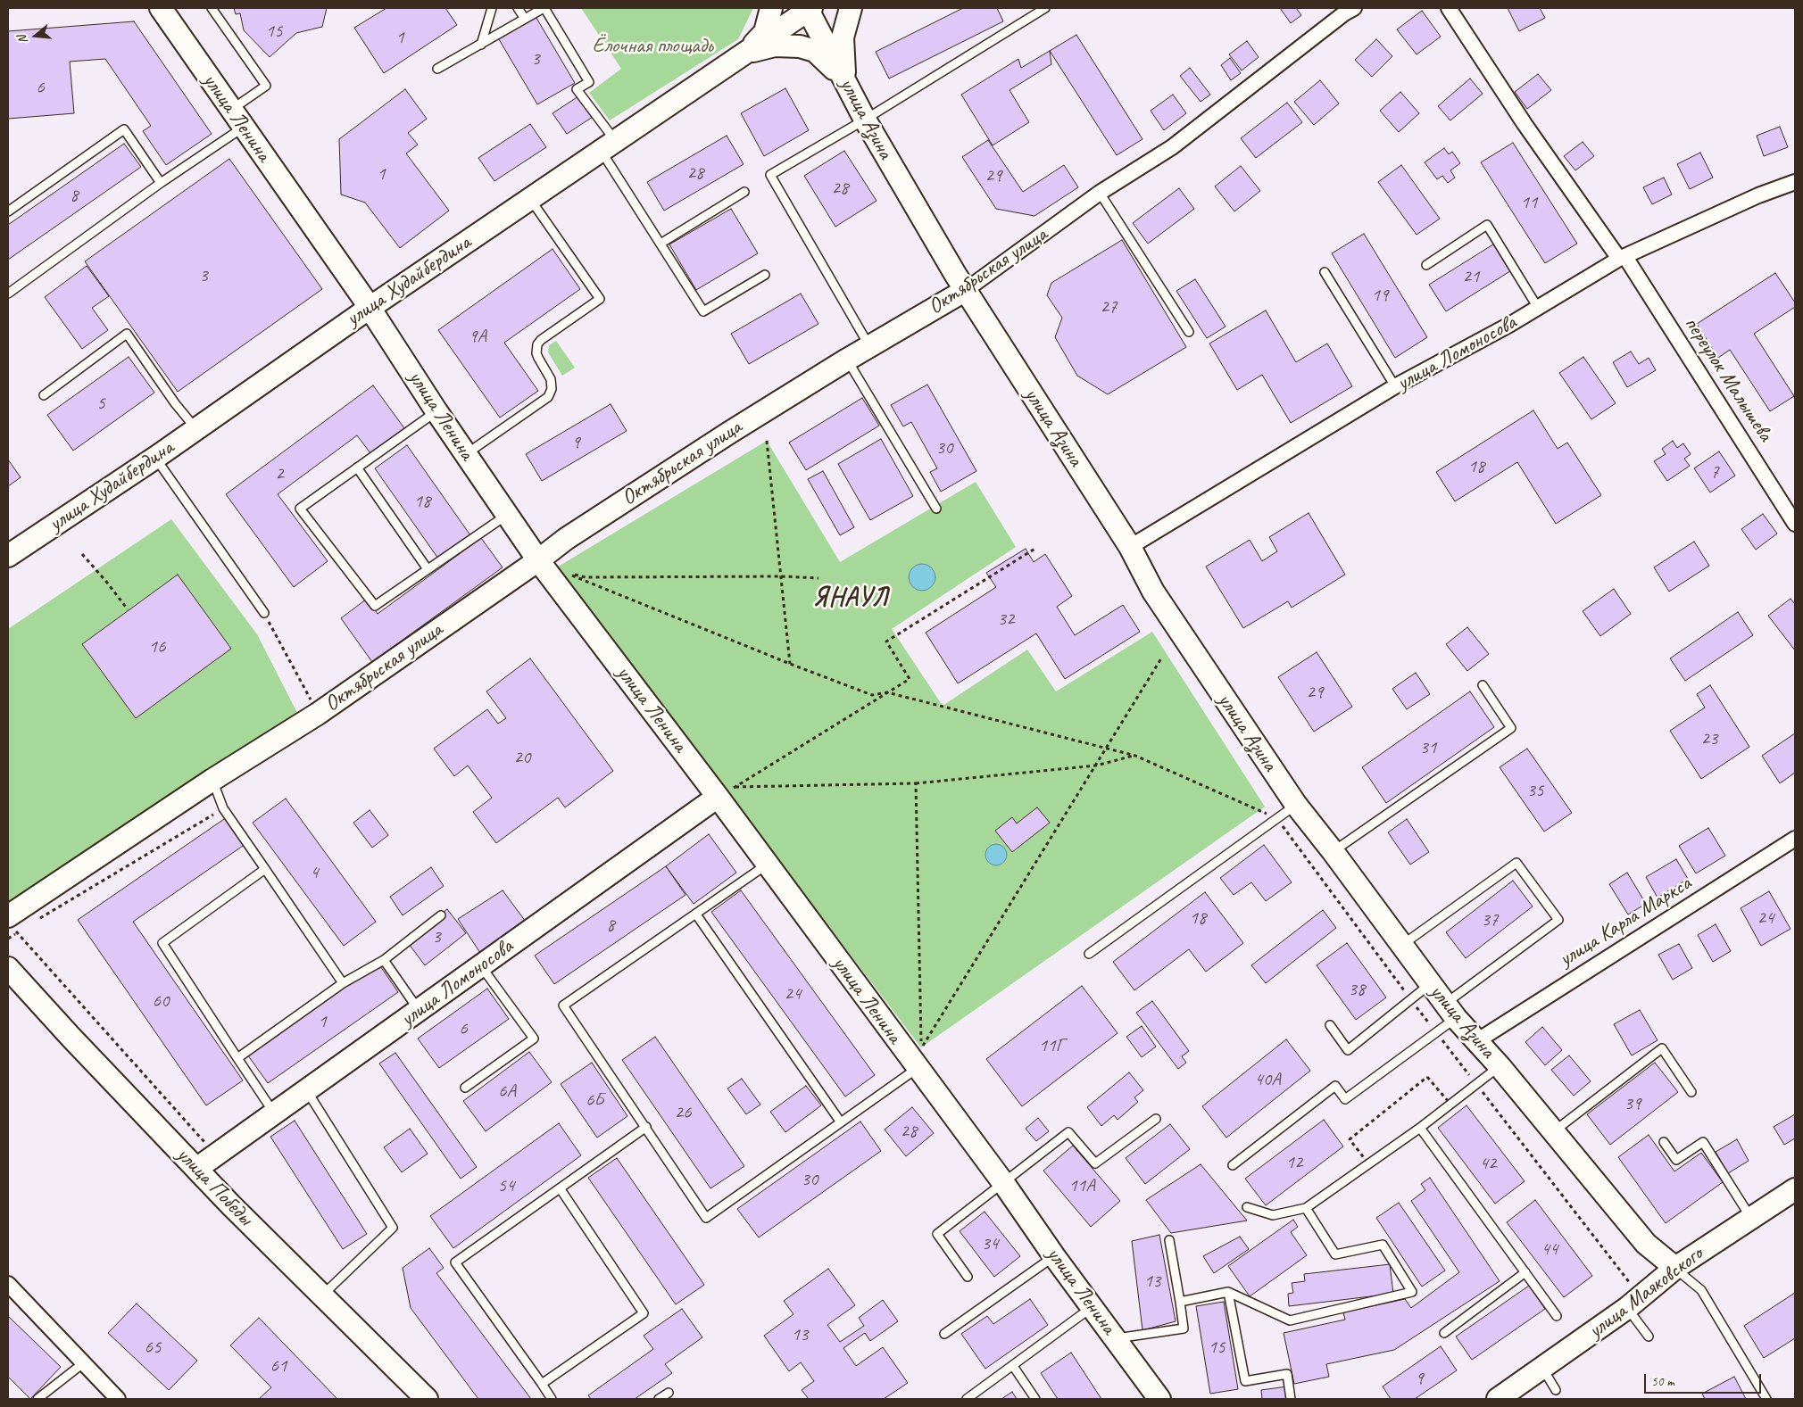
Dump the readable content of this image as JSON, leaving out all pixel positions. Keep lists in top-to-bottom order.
{
  "streets": {
    "street": [
      "улица Ленина",
      "улица Азина",
      "Октябрьская улица",
      "улица Худайбердина",
      "улица Ломоносова",
      "переулок Малышева",
      "улица Карла Маркса",
      "улица Победы",
      "улица Маяковского"
    ]
  },
  "crossings": [
    ["улица Ленина", "Октябрьская улица"],
    ["улица Ленина", "улица Худайбердина"],
    ["улица Ленина", "улица Ломоносова"],
    ["улица Азина", "Октябрьская улица"],
    ["улица Азина", "улица Худайбердина"],
    ["улица Азина", "улица Ломоносова"],
    ["улица Азина", "улица Карла Маркса"],
    ["улица Азина", "улица Маяковского"],
    ["улица Ломоносова", "переулок Малышева"],
    ["улица Ломоносова", "улица Победы"]
  ],
  "districts": ["ЯНАУЛ"],
  "parks": ["Ёлочная площадь"],
  "house_numbers": [
    "15",
    "1",
    "3",
    "6",
    "28",
    "1",
    "29",
    "28",
    "8",
    "11",
    "3",
    "21",
    "19",
    "27",
    "9А",
    "5",
    "9",
    "30",
    "18",
    "7",
    "2",
    "18",
    "32",
    "16",
    "29",
    "23",
    "31",
    "20",
    "35",
    "4",
    "18",
    "24",
    "37",
    "8",
    "3",
    "38",
    "24",
    "60",
    "1",
    "6",
    "11Г",
    "40А",
    "6А",
    "6Б",
    "39",
    "26",
    "28",
    "12",
    "42",
    "30",
    "54",
    "11А",
    "34",
    "44",
    "13",
    "13",
    "65",
    "15",
    "61",
    "9"
  ],
  "scale_bar": "50 m",
  "north": "left"
}
